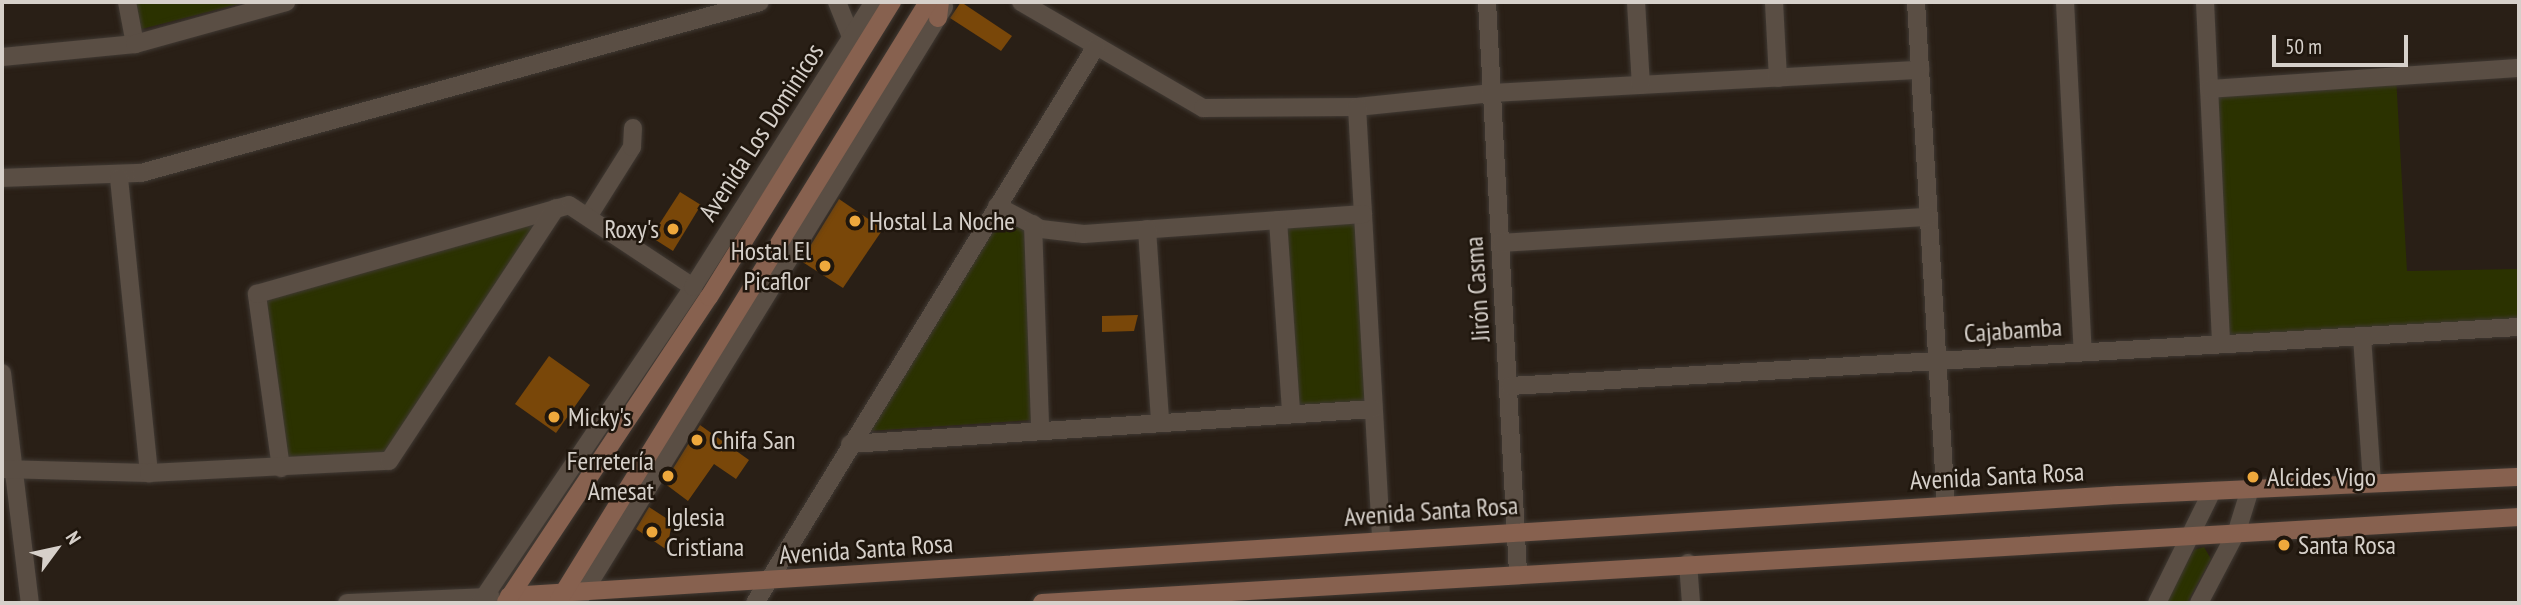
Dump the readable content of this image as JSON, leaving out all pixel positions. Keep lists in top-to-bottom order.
{
  "streets": {
    "main road": ["Avenida Los Dominicos", "Avenida Santa Rosa"],
    "street": ["Jirón Casma", "Cajabamba"]
  },
  "crossings": [
    ["Avenida Los Dominicos", "Avenida Santa Rosa"],
    ["Jirón Casma", "Cajabamba"],
    ["Jirón Casma", "Avenida Santa Rosa"]
  ],
  "places": [
    "Hostal La Noche",
    "Roxy's",
    "Hostal El Picaflor",
    "Micky's",
    "Chifa San",
    "Ferretería Amesat",
    "Alcides Vigo",
    "Iglesia Cristiana",
    "Santa Rosa"
  ],
  "scale_bar": "50 m",
  "north": "top right"
}
